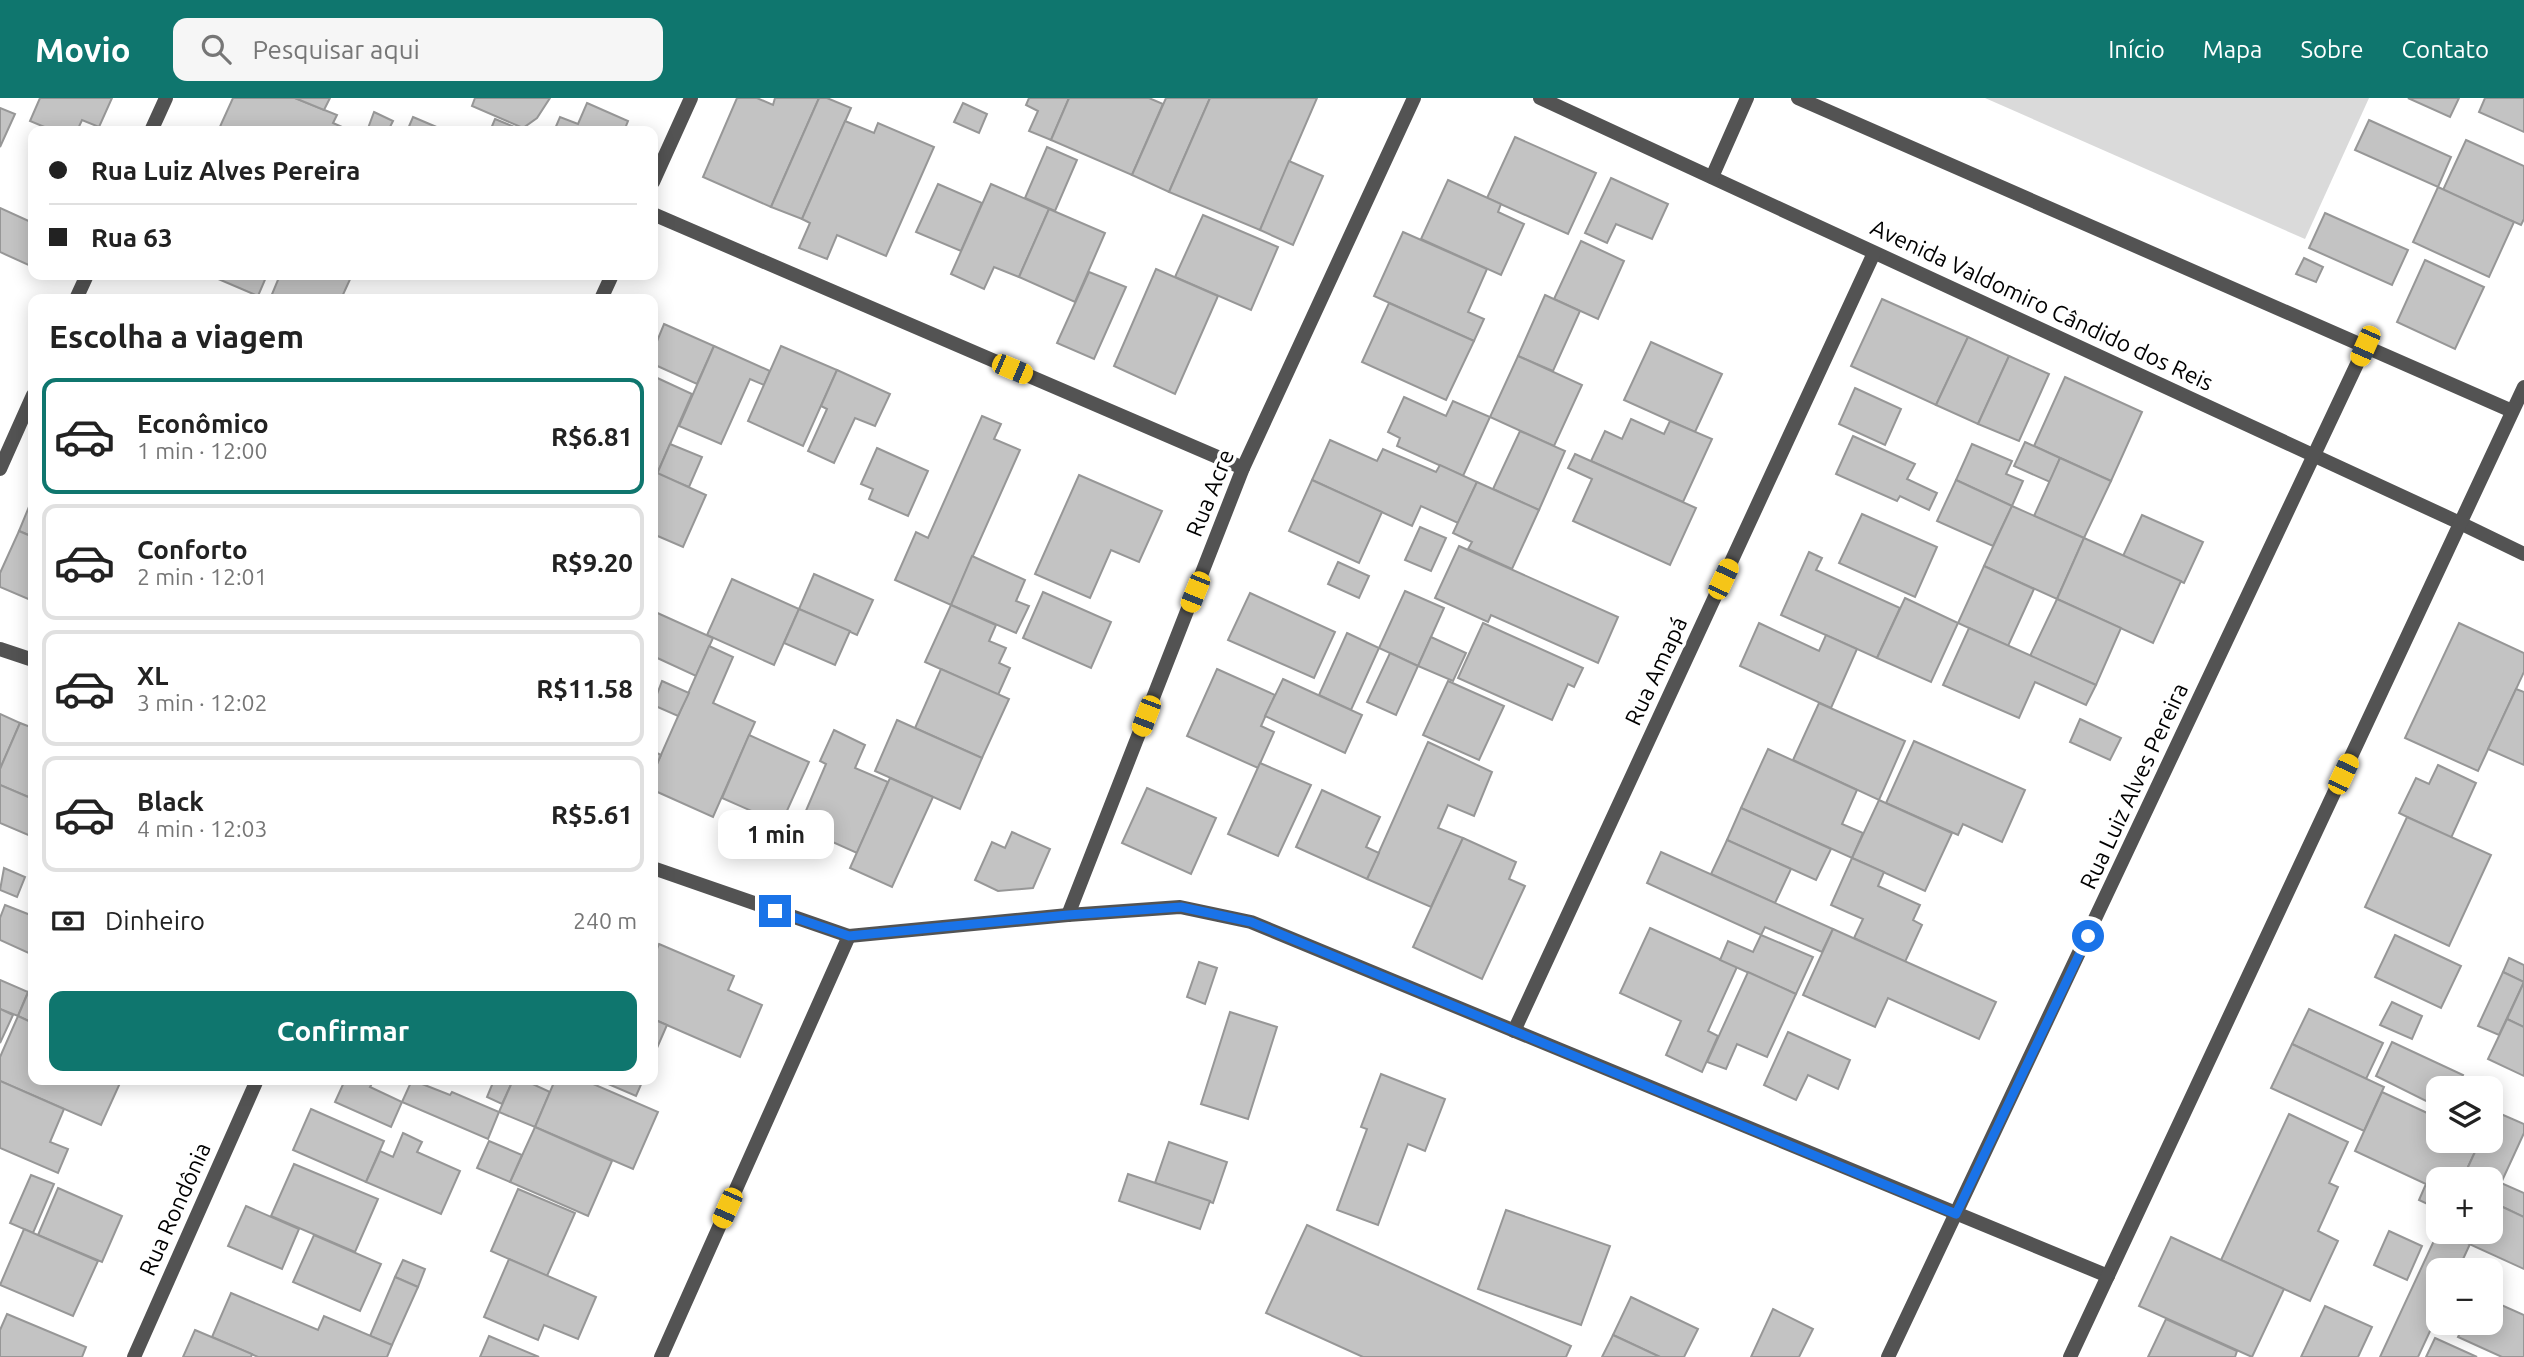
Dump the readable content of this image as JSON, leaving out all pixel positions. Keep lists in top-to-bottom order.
{
  "streets": {
    "street": [
      "Avenida Valdomiro Cândido dos Reis",
      "Rua Acre",
      "Rua Amapá",
      "Rua Luiz Alves Pereira",
      "Rua Rondônia"
    ]
  },
  "crossings": [
    ["Avenida Valdomiro Cândido dos Reis", "Rua Amapá"],
    ["Avenida Valdomiro Cândido dos Reis", "Rua Luiz Alves Pereira"]
  ],
  "page": {
    "header": "Movio",
    "search": "Pesquisar aqui",
    "nav": [
      "Início",
      "Mapa",
      "Sobre",
      "Contato"
    ],
    "banner": ["Rua Luiz Alves Pereira", "Rua 63"],
    "heading": "Escolha a viagem",
    "list": [
      {
        "name": "Econômico",
        "note": "1 min · 12:00",
        "value": "R$6.81"
      },
      {
        "name": "Conforto",
        "note": "2 min · 12:01",
        "value": "R$9.20"
      },
      {
        "name": "XL",
        "note": "3 min · 12:02",
        "value": "R$11.58"
      },
      {
        "name": "Black",
        "note": "4 min · 12:03",
        "value": "R$5.61"
      }
    ],
    "bubble": "1 min",
    "pay": ["Dinheiro", "240 m"],
    "buttons": "Confirmar",
    "map_buttons": ["+", "−"]
  }
}
